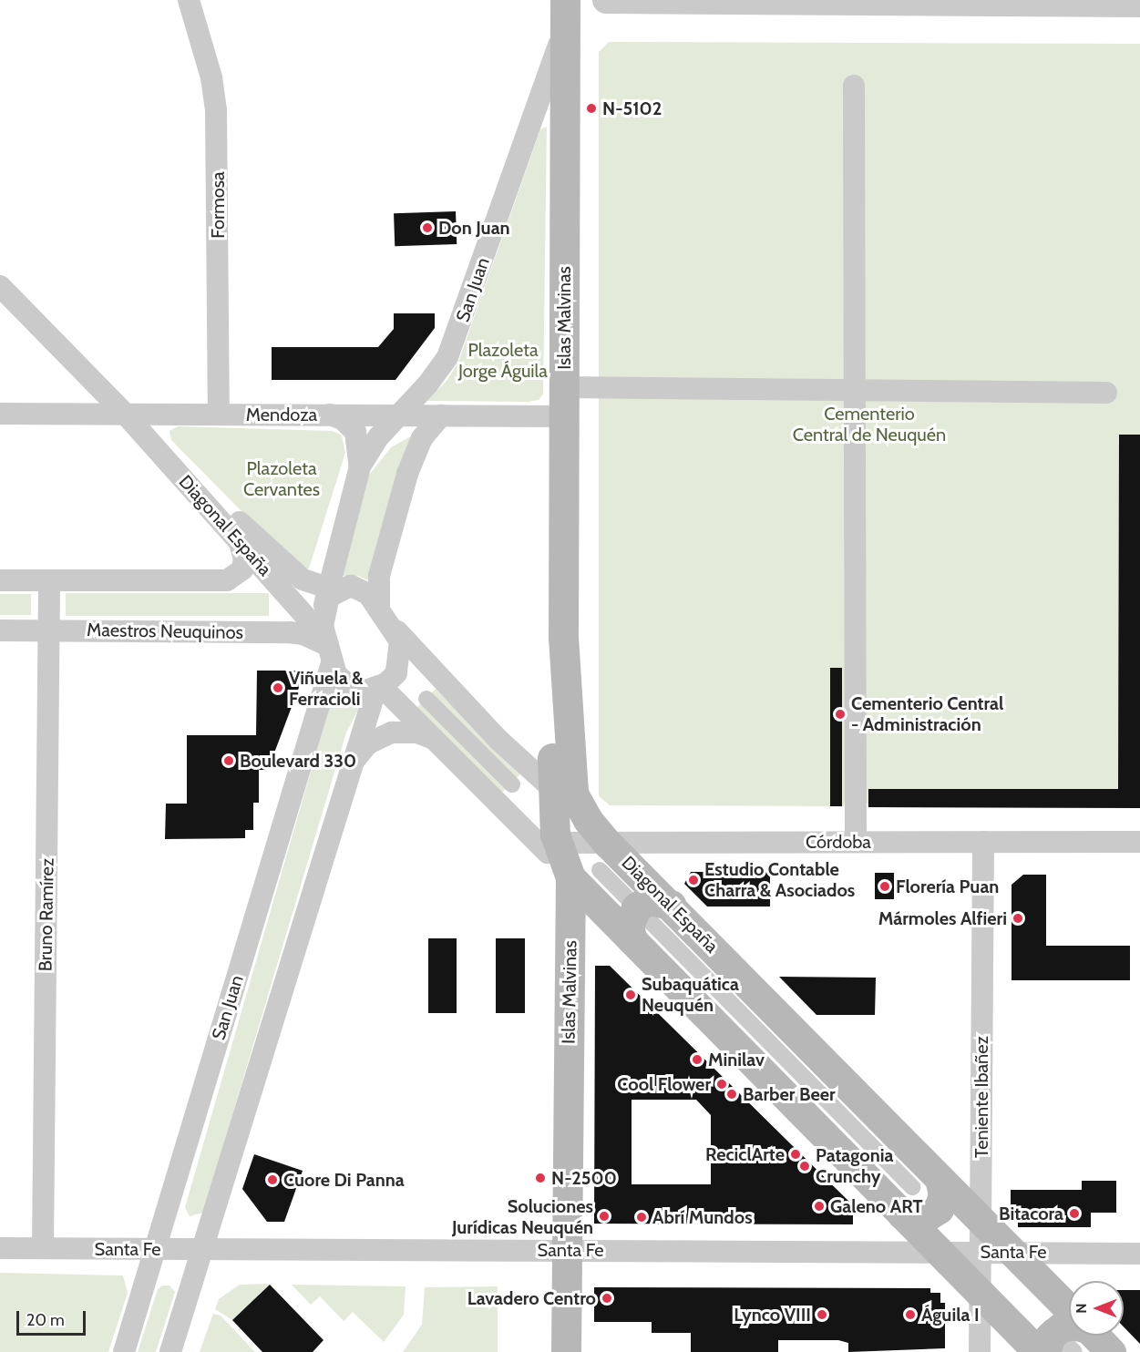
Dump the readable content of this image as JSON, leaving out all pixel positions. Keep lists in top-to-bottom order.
{
  "streets": {
    "main road": ["Islas Malvinas", "Diagonal España"],
    "street": [
      "Formosa",
      "San Juan",
      "Mendoza",
      "Maestros Neuquinos",
      "Córdoba",
      "Bruno Ramírez",
      "Teniente Ibañez",
      "Santa Fe"
    ]
  },
  "crossings": [
    ["Formosa", "Mendoza"],
    ["San Juan", "Islas Malvinas"],
    ["San Juan", "Mendoza"],
    ["San Juan", "Diagonal España"],
    ["San Juan", "Maestros Neuquinos"],
    ["San Juan", "Santa Fe"],
    ["Islas Malvinas", "Mendoza"],
    ["Islas Malvinas", "Diagonal España"],
    ["Islas Malvinas", "Córdoba"],
    ["Islas Malvinas", "Santa Fe"],
    ["Mendoza", "Diagonal España"],
    ["Diagonal España", "Maestros Neuquinos"],
    ["Diagonal España", "Córdoba"],
    ["Diagonal España", "Teniente Ibañez"],
    ["Diagonal España", "Santa Fe"],
    ["Maestros Neuquinos", "Bruno Ramírez"],
    ["Córdoba", "Teniente Ibañez"],
    ["Bruno Ramírez", "Santa Fe"],
    ["Teniente Ibañez", "Santa Fe"]
  ],
  "parks": ["Plazoleta Jorge Águila", "Cementerio Central de Neuquén", "Plazoleta Cervantes"],
  "places": [
    "N-5102",
    "Don Juan",
    "Viñuela & Ferracioli",
    "Cementerio Central - Administración",
    "Boulevard 330",
    "Estudio Contable Charra & Asociados",
    "Florería Puan",
    "Mármoles Alfieri",
    "Subaquática Neuquén",
    "Minilav",
    "Cool Flower",
    "Barber Beer",
    "ReciclArte",
    "Patagonia Crunchy",
    "N-2500",
    "Cuore Di Panna",
    "Galeno ART",
    "Bitacora",
    "Soluciones Jurídicas Neuquén",
    "Abrí Mundos",
    "Lavadero Centro",
    "Lynco VIII",
    "Águila I"
  ],
  "scale_bar": "20 m",
  "north": "left"
}
